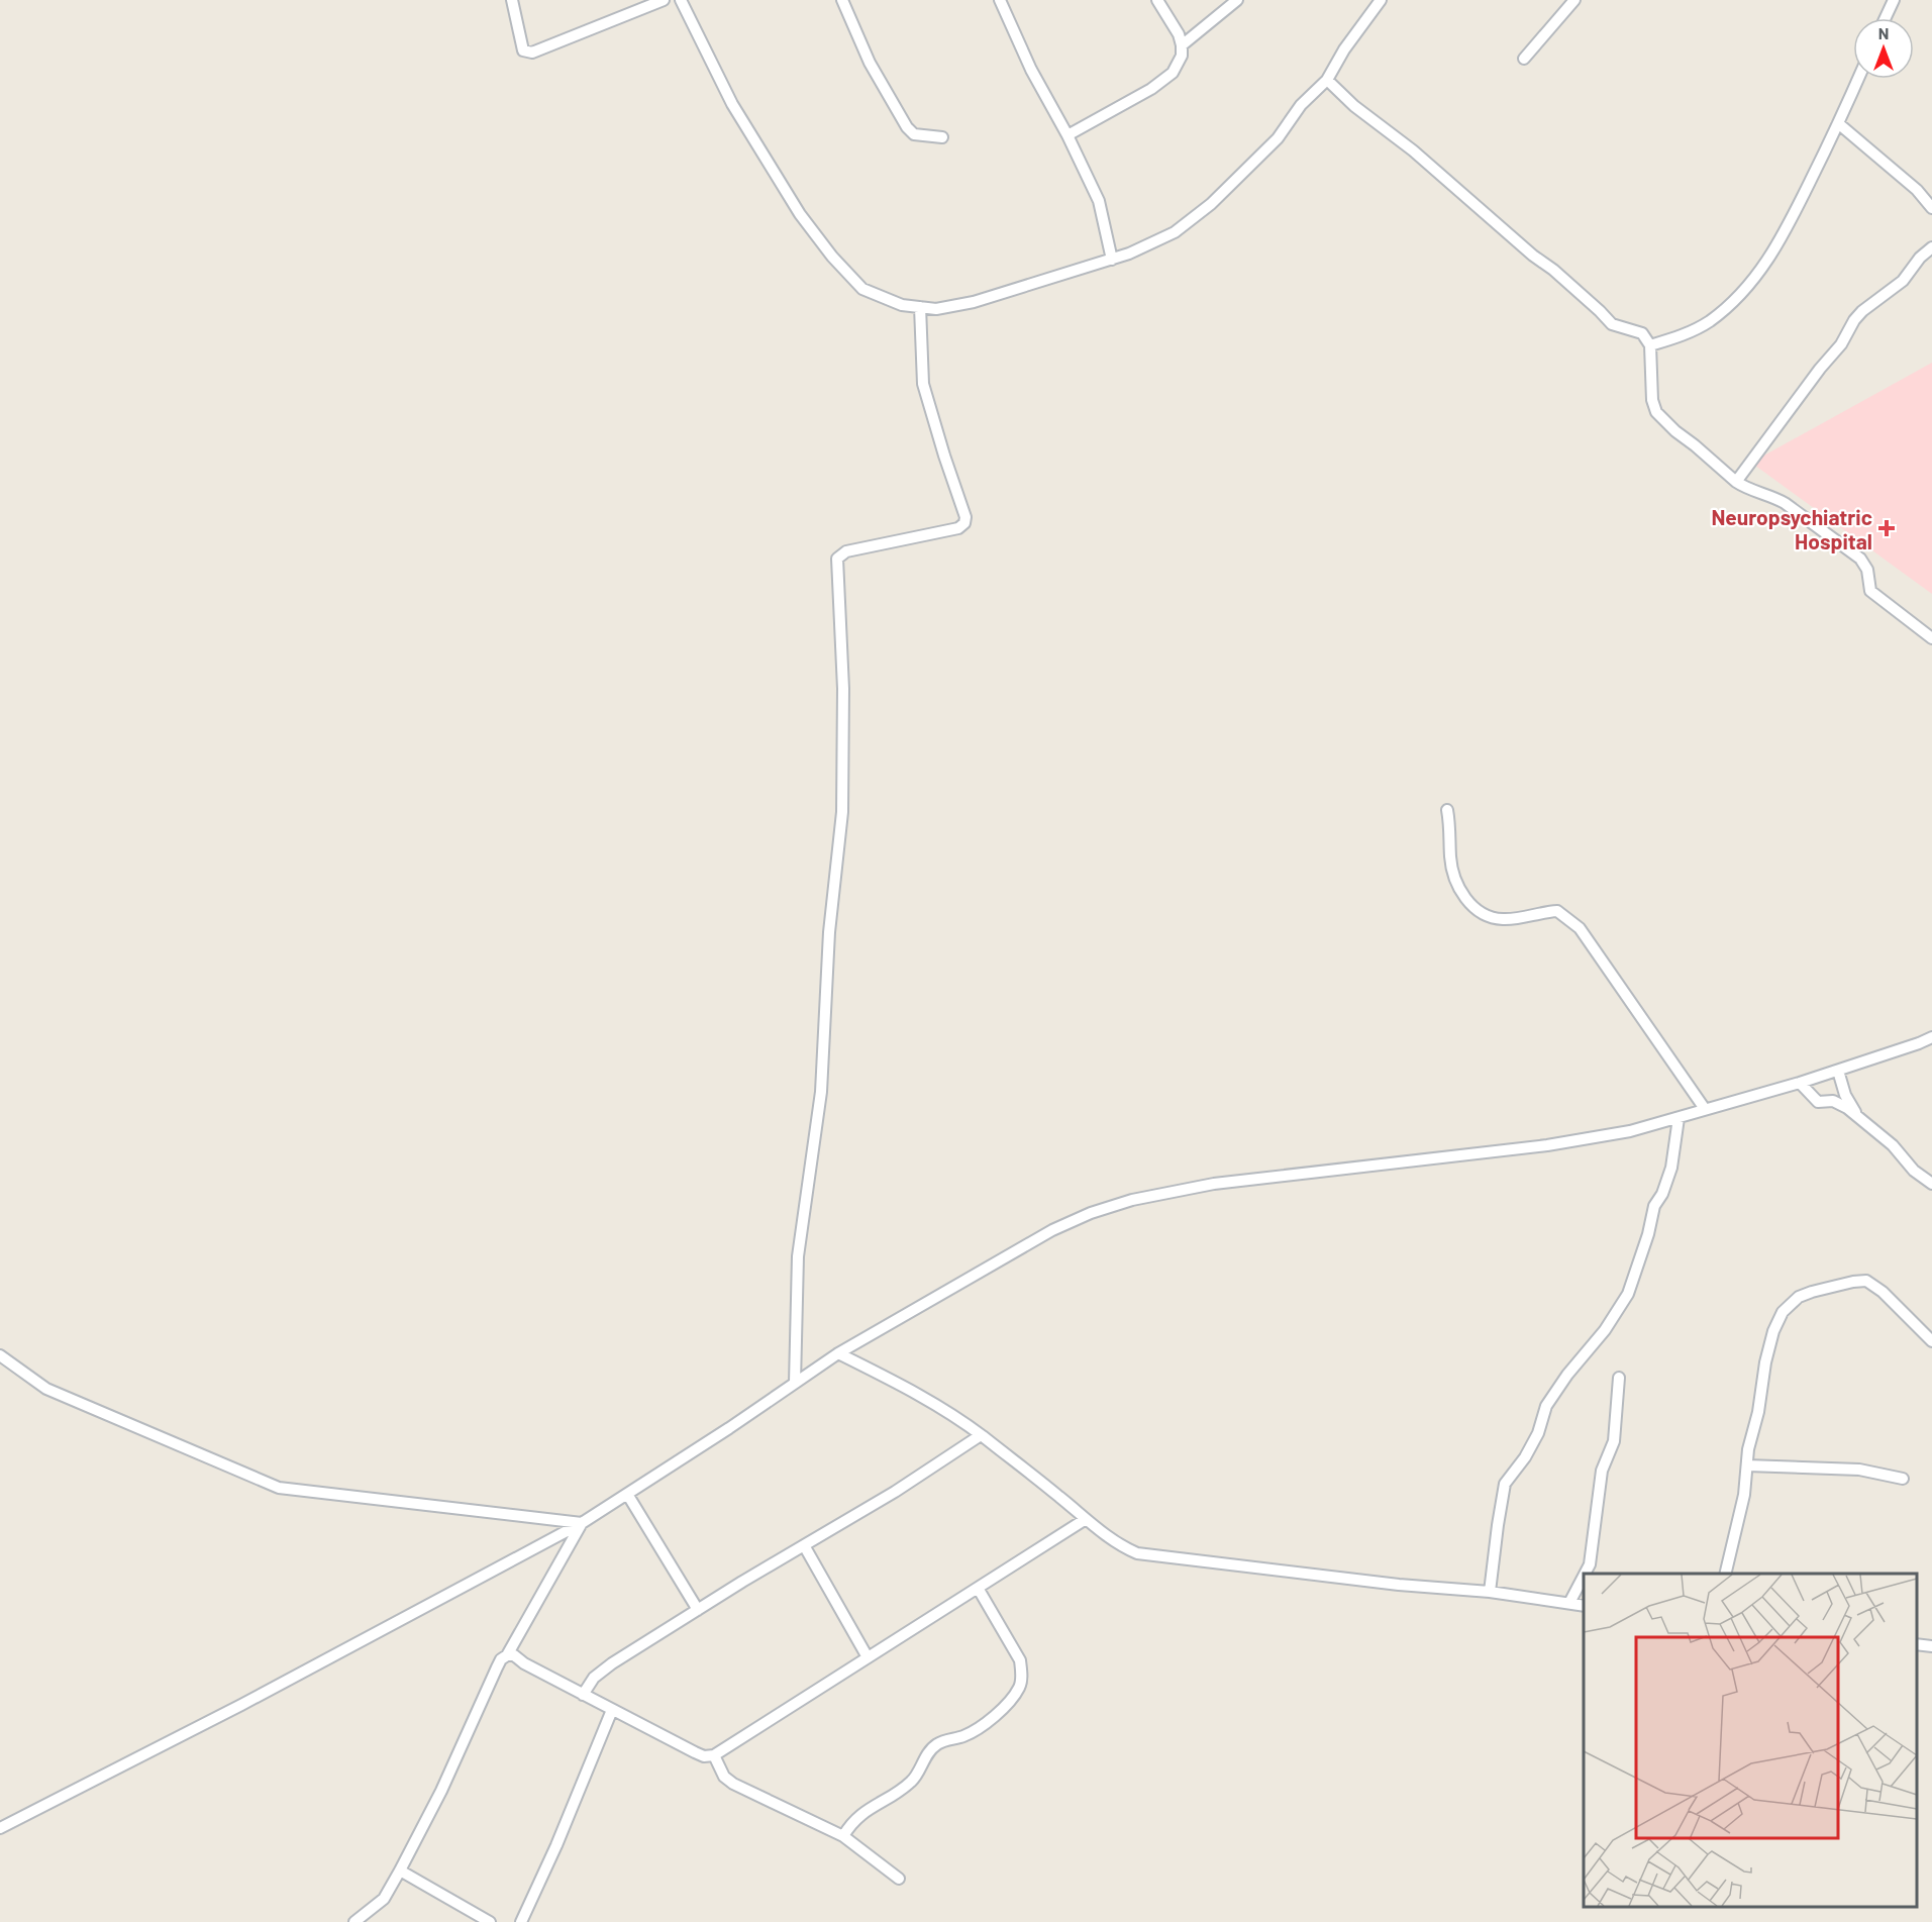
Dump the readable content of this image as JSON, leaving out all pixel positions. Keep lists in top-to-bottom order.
{
  "places": {
    "health": ["Neuropsychiatric Hospital"]
  },
  "north": "top"
}
